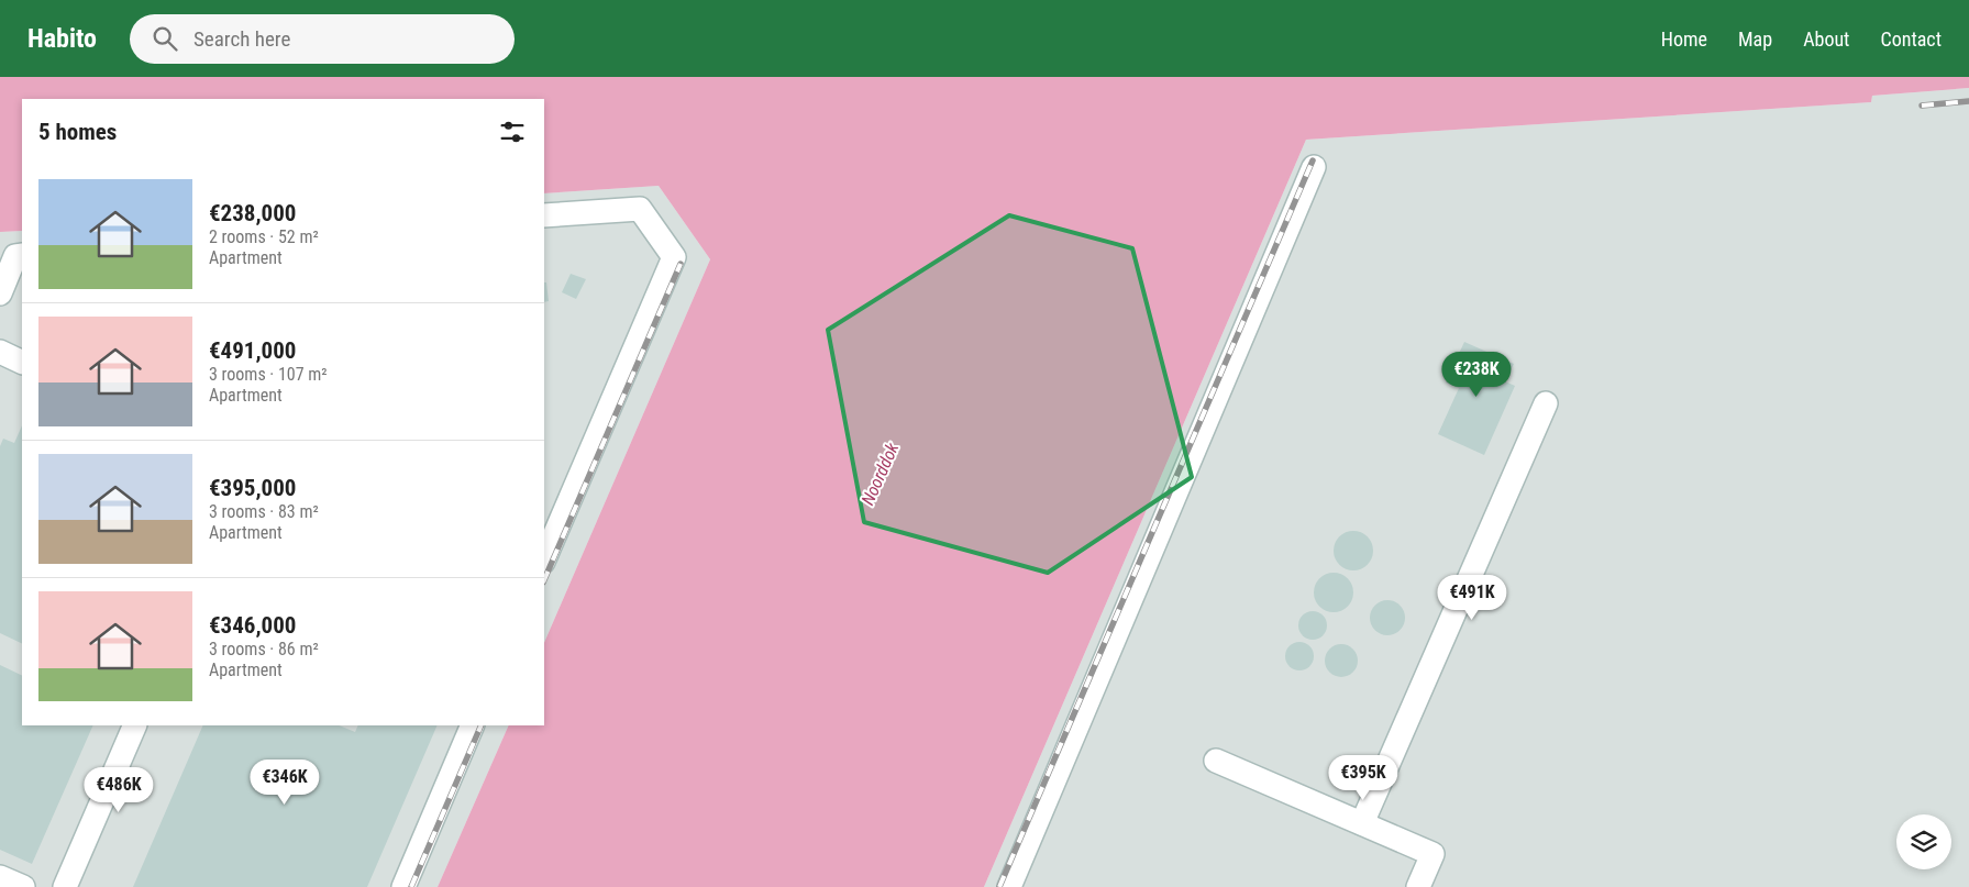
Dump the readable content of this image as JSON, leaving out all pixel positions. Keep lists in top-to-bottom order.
{
  "water": ["Noorddok"],
  "page": {
    "header": "Habito",
    "search": "Search here",
    "nav": [
      "Home",
      "Map",
      "About",
      "Contact"
    ],
    "heading": "5 homes",
    "list": [
      {
        "name": "€238,000",
        "note": "2 rooms · 52 m² · Apartment"
      },
      {
        "name": "€491,000",
        "note": "3 rooms · 107 m² · Apartment"
      },
      {
        "name": "€395,000",
        "note": "3 rooms · 83 m² · Apartment"
      },
      {
        "name": "€346,000",
        "note": "3 rooms · 86 m² · Apartment"
      }
    ],
    "price": [
      "€238K",
      "€491K",
      "€395K",
      "€346K",
      "€486K"
    ]
  }
}
